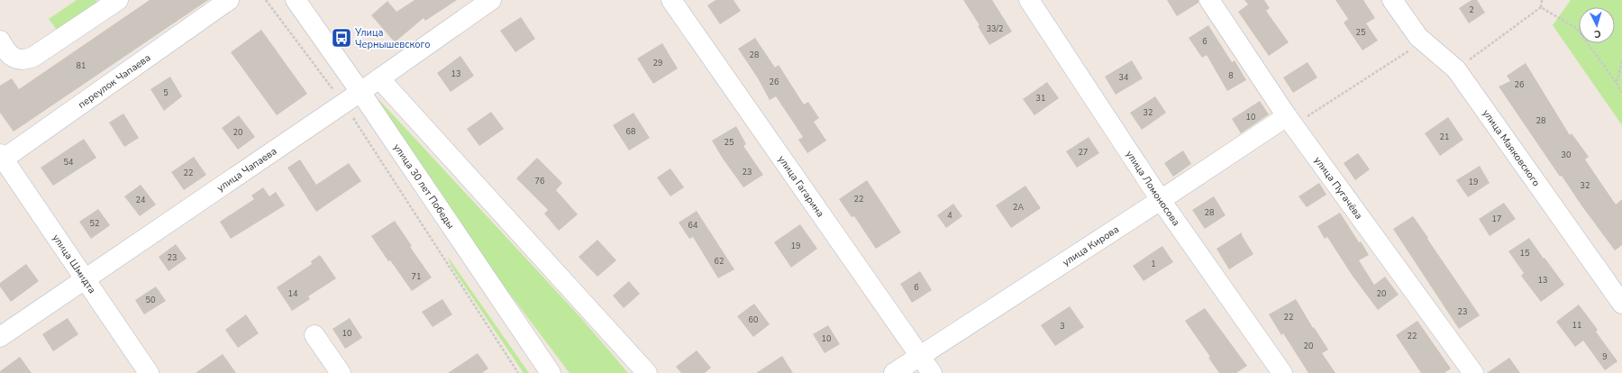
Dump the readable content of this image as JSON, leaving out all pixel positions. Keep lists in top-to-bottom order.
{
  "streets": {
    "street": [
      "переулок Чапаева",
      "улица Маяковского",
      "улица Чапаева",
      "улица 30 лет Победы",
      "улица Гагарина",
      "улица Ломоносова",
      "улица Пугачёва",
      "улица Кирова",
      "улица Шмидта"
    ]
  },
  "crossings": [
    ["переулок Чапаева", "улица Шмидта"],
    ["улица Чапаева", "улица 30 лет Победы"],
    ["улица Чапаева", "улица Шмидта"],
    ["улица Гагарина", "улица Кирова"],
    ["улица Ломоносова", "улица Кирова"],
    ["улица Пугачёва", "улица Кирова"]
  ],
  "places": {
    "bus stop": ["Улица Чернышевского"]
  },
  "house_numbers": [
    "2",
    "33/2",
    "25",
    "6",
    "28",
    "29",
    "81",
    "13",
    "8",
    "34",
    "26",
    "26",
    "5",
    "31",
    "32",
    "10",
    "28",
    "68",
    "20",
    "21",
    "25",
    "27",
    "30",
    "54",
    "23",
    "22",
    "76",
    "19",
    "32",
    "22",
    "24",
    "2А",
    "28",
    "4",
    "17",
    "52",
    "64",
    "19",
    "15",
    "23",
    "62",
    "1",
    "71",
    "13",
    "6",
    "14",
    "20",
    "50",
    "23",
    "22",
    "60",
    "11",
    "3",
    "10",
    "22",
    "10",
    "20",
    "9"
  ],
  "north": "bottom"
}
